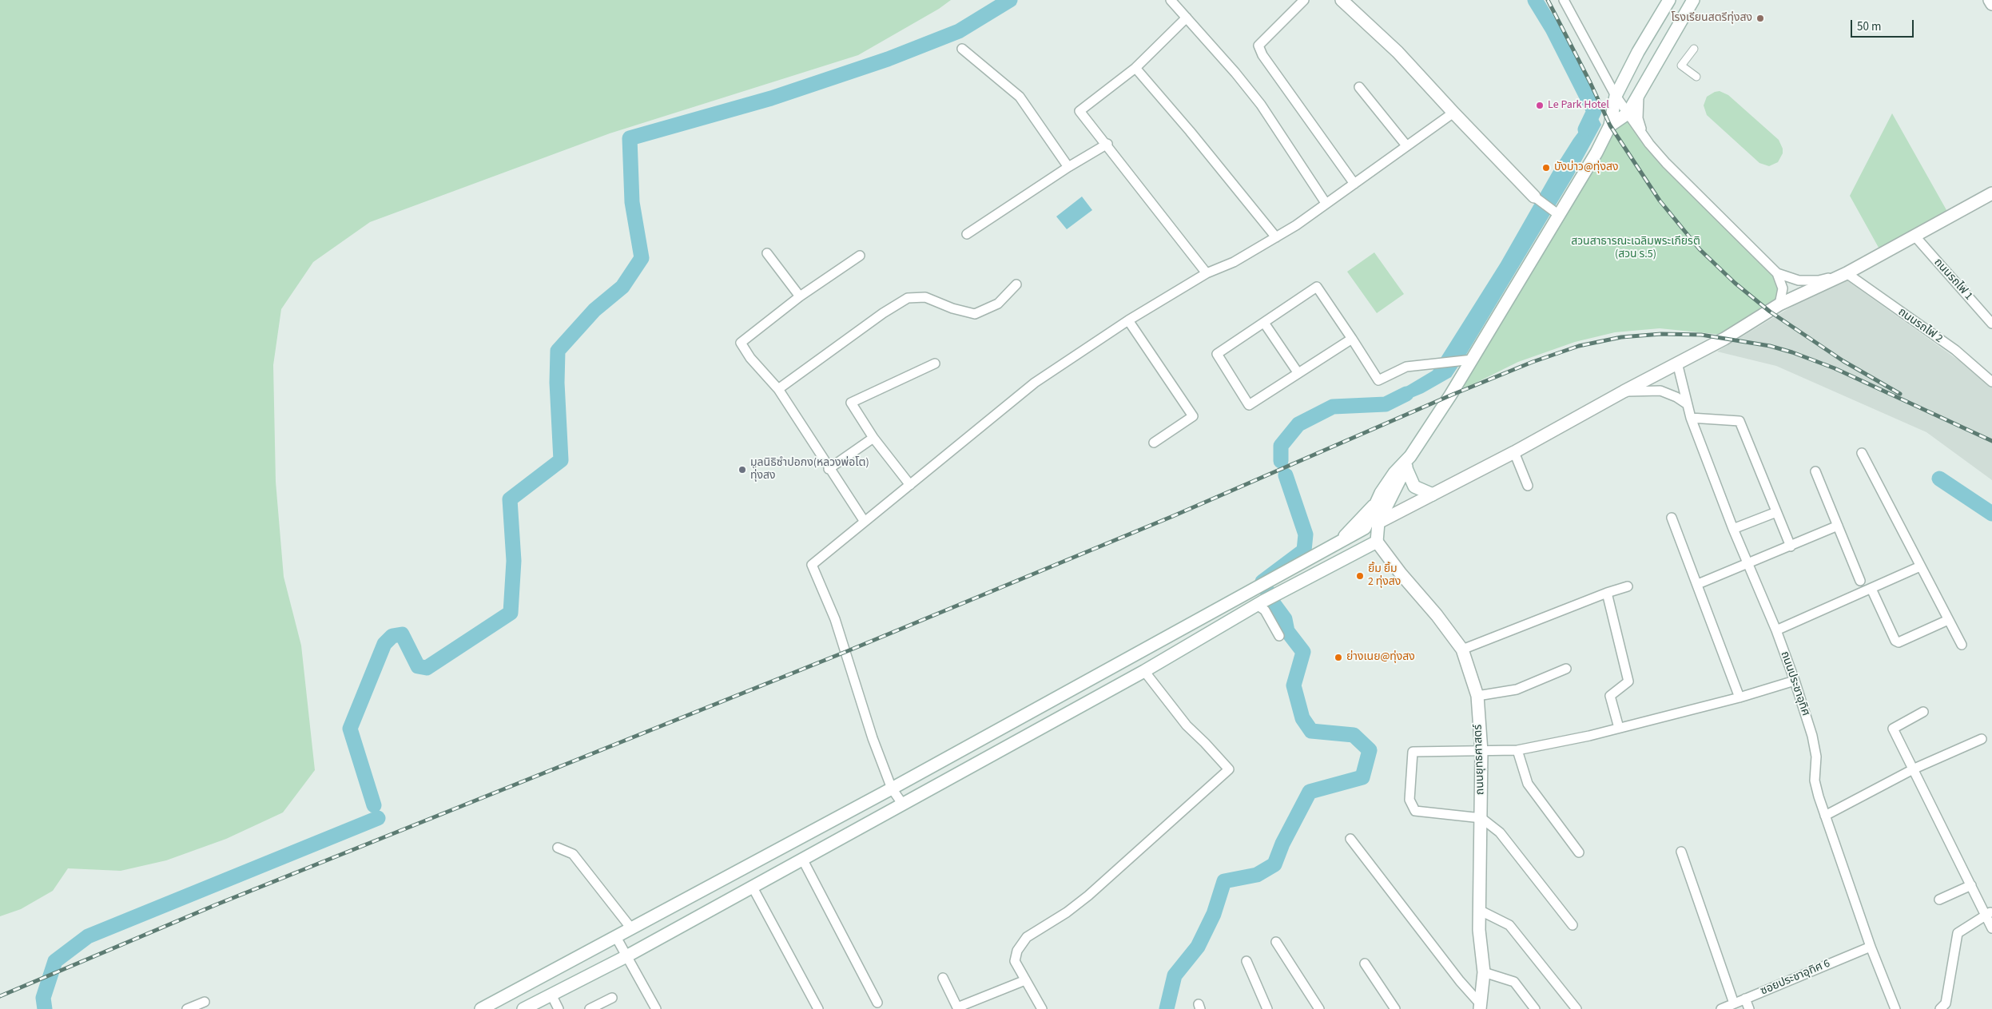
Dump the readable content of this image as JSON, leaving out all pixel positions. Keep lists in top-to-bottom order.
{
  "streets": {
    "main road": ["ถนนยุทธศาสตร์"],
    "street": [
      "ถนนรถไฟ 1",
      "ถนนรถไฟ 2",
      "ถนนประชาอุทิศ",
      "ซอยประชาอุทิศ 6"
    ]
  },
  "crossings": [
    ["ถนนประชาอุทิศ", "ซอยประชาอุทิศ 6"]
  ],
  "parks": ["สวนสาธารณะเฉลิมพระเกียรติ (สวน ร.5)"],
  "places": [
    "โรงเรียนสตรีทุ่งสง",
    "Le Park Hotel",
    "บังบ่าว@ทุ่งสง",
    "มูลนิธิซำปอกง(หลวงพ่อโต) ทุ่งสง",
    "ยิ้ม ยิ้ม 2 ทุ่งสง",
    "ย่างเนย@ทุ่งสง"
  ],
  "scale_bar": "50 m"
}
